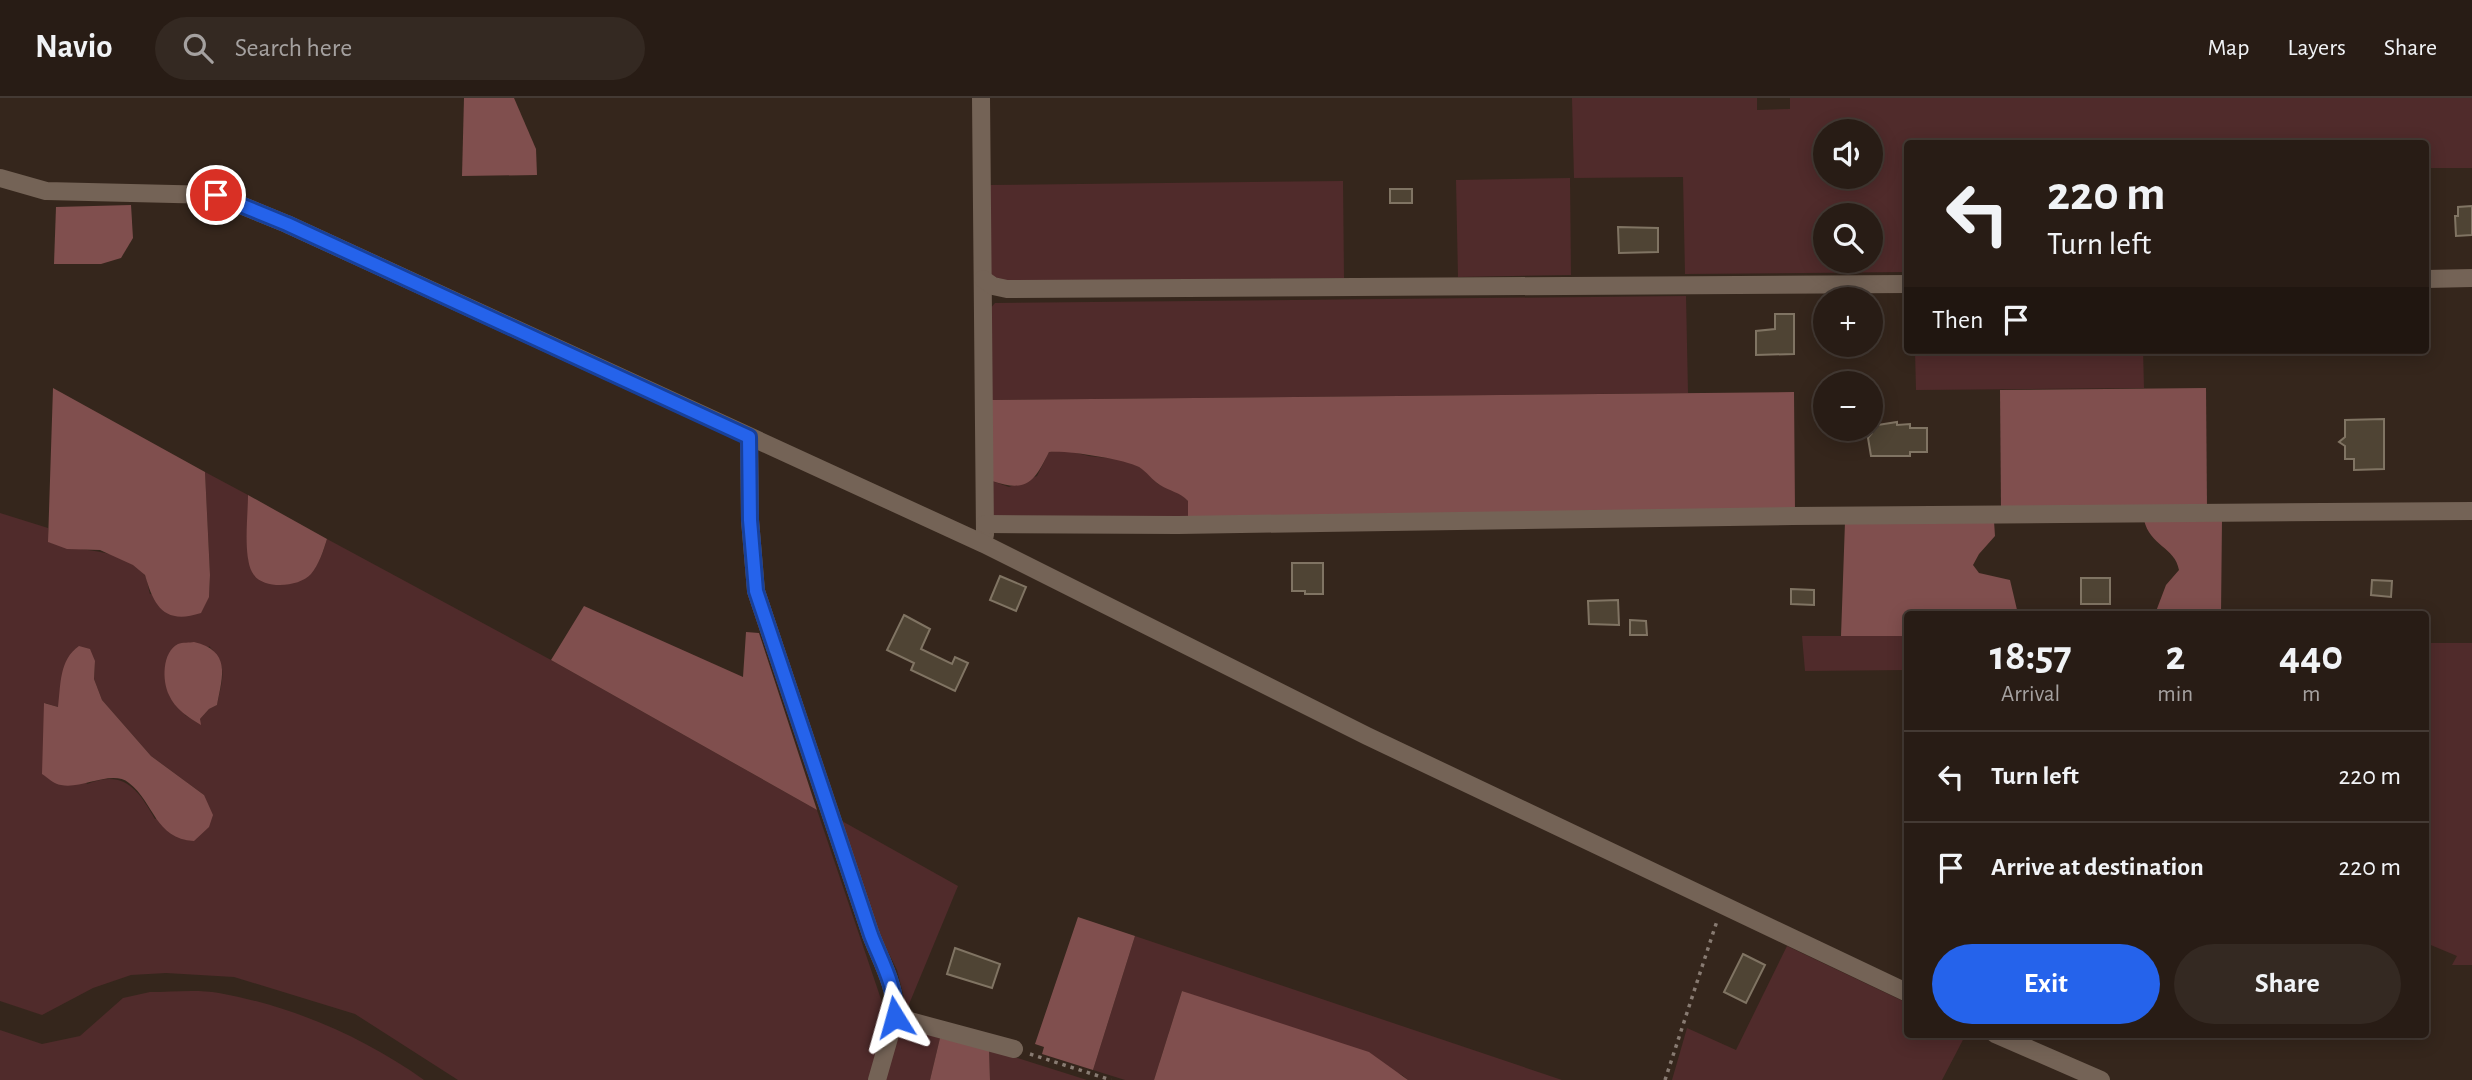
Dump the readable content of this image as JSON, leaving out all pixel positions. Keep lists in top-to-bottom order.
{
  "page": {
    "header": "Navio",
    "search": "Search here",
    "nav": ["Map", "Layers", "Share"],
    "map_buttons": ["+", "−"],
    "turn": ["220 m", "Turn left"],
    "then": "Then",
    "eta": [
      "18:57",
      "Arrival",
      "2",
      "min",
      "440",
      "m"
    ],
    "list": [
      {
        "name": "Turn left",
        "value": "220 m"
      },
      {
        "name": "Arrive at destination",
        "value": "220 m"
      }
    ],
    "buttons": ["Exit", "Share"]
  }
}
